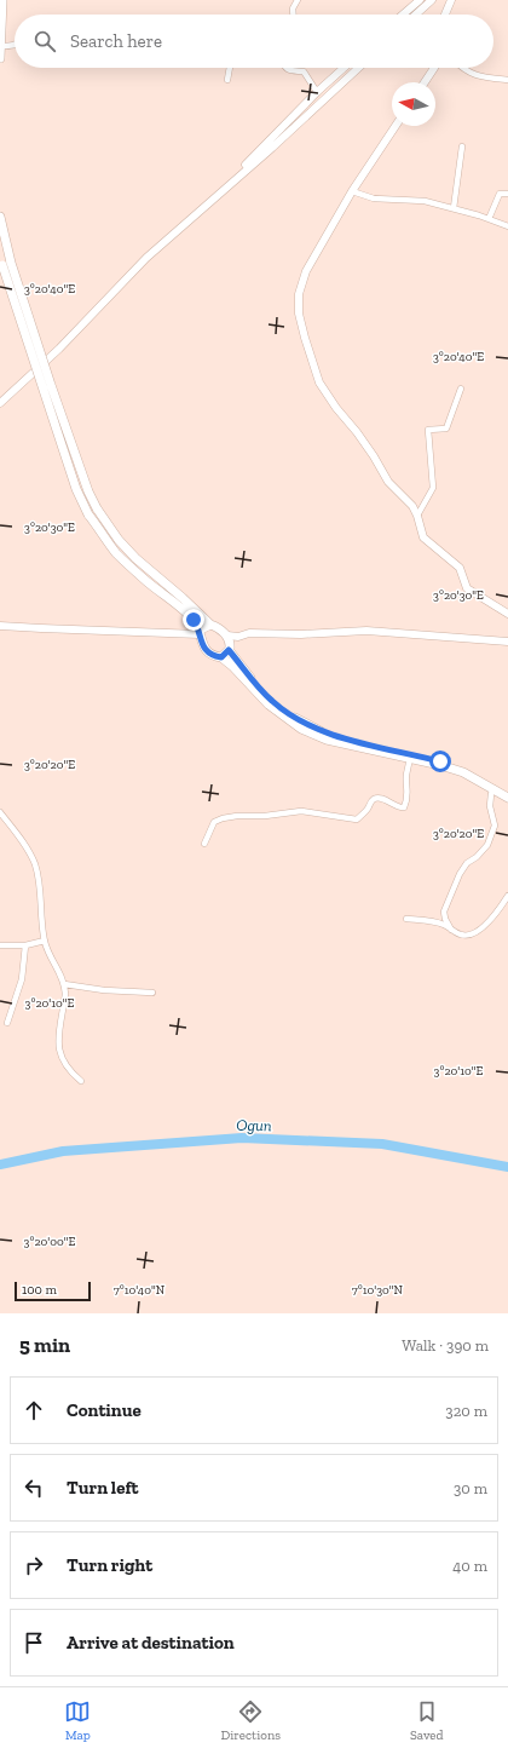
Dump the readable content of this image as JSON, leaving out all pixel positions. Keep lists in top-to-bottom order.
{
  "water": ["Ogun"],
  "scale_bar": "100 m",
  "north": "left",
  "page": {
    "search": "Search here",
    "scale": "100 m",
    "heading": ["5 min", "Walk · 390 m"],
    "list": [
      ["Continue", "320 m"],
      ["Turn left", "30 m"],
      ["Turn right", "40 m"],
      "Arrive at destination"
    ],
    "nav": ["Map", "Directions", "Saved"]
  },
  "coordinates": [
    "3°20'40\"E",
    "3°20'30\"E",
    "3°20'20\"E",
    "3°20'10\"E",
    "3°20'00\"E",
    "7°10'40\"N",
    "7°10'30\"N"
  ]
}
